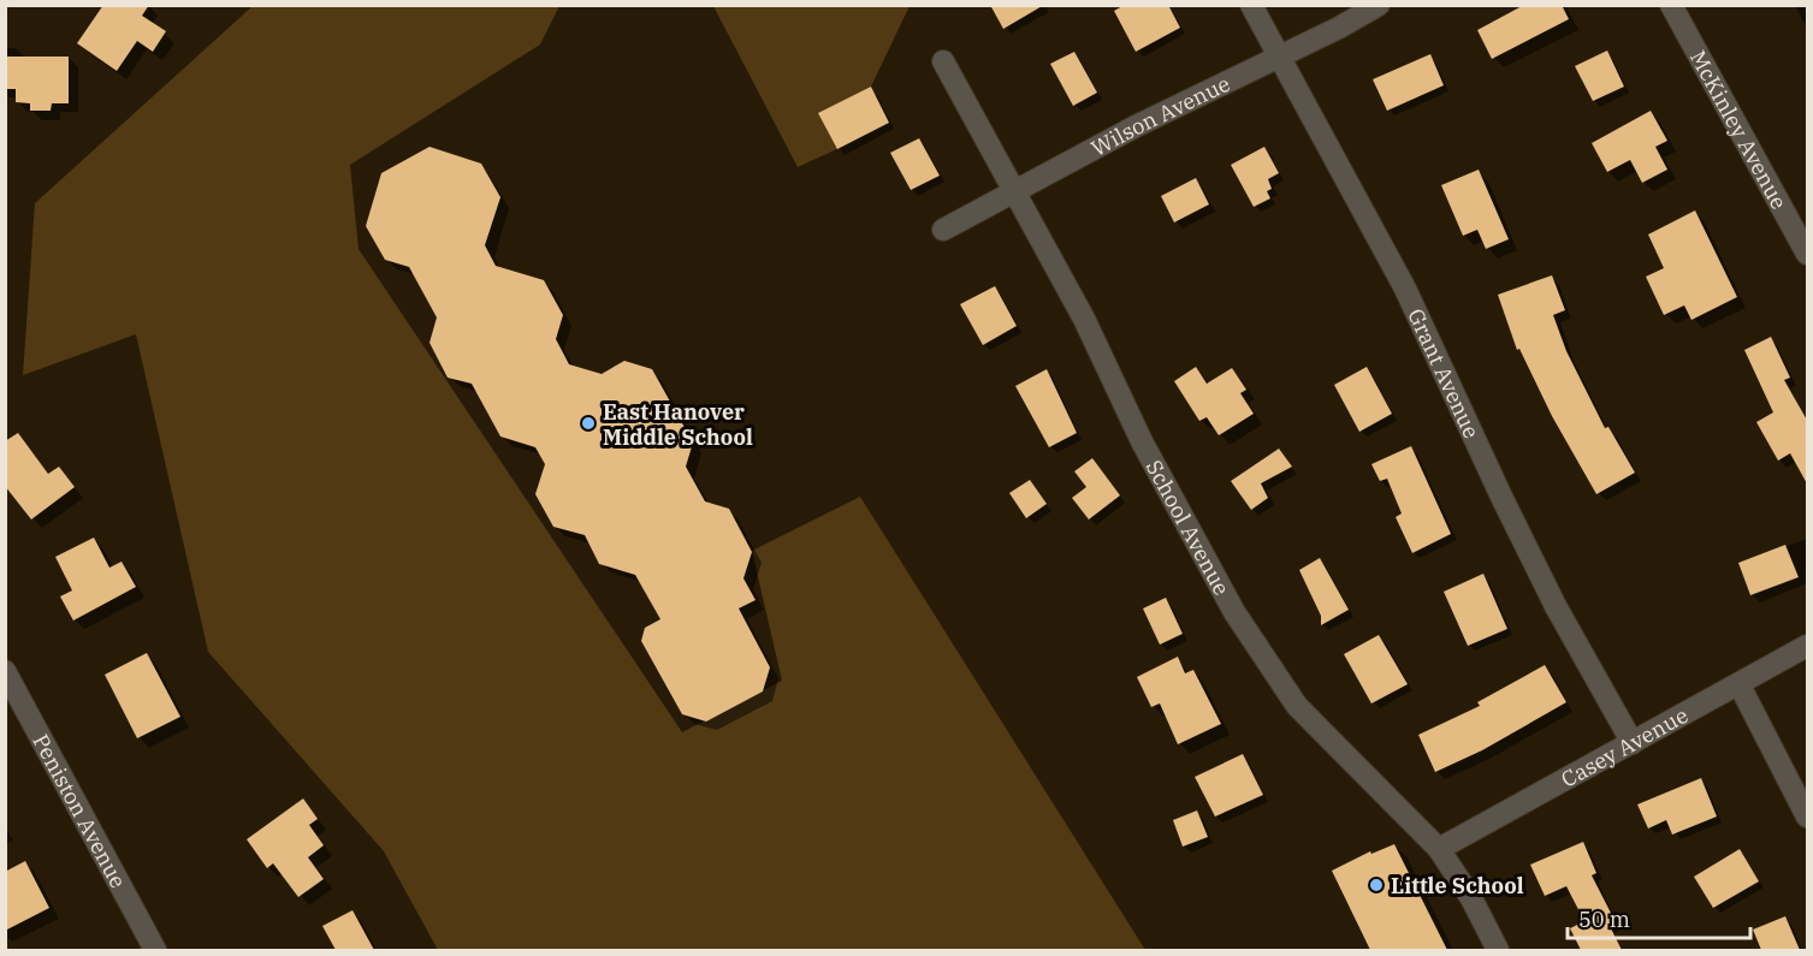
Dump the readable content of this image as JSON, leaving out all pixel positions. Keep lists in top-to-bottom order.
{
  "streets": {
    "street": [
      "Wilson Avenue",
      "McKinley Avenue",
      "Grant Avenue",
      "School Avenue",
      "Casey Avenue",
      "Peniston Avenue"
    ]
  },
  "crossings": [
    ["Wilson Avenue", "Grant Avenue"],
    ["Wilson Avenue", "School Avenue"],
    ["Grant Avenue", "Casey Avenue"],
    ["School Avenue", "Casey Avenue"]
  ],
  "places": ["East Hanover Middle School", "Little School"],
  "scale_bar": "50 m"
}
